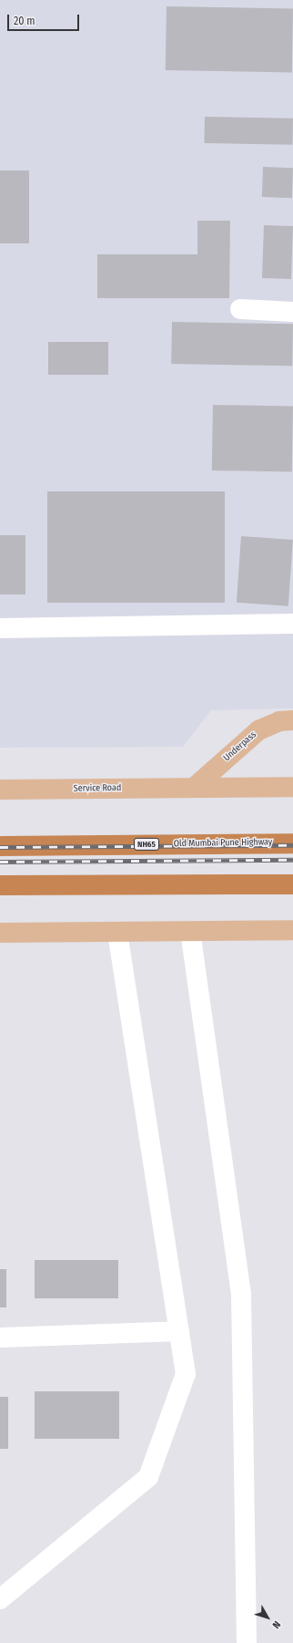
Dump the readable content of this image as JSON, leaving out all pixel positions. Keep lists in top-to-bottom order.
{
  "streets": {
    "highway": ["Old Mumbai Pune Highway", "NH65"],
    "main road": ["Underpass", "Service Road"]
  },
  "crossings": [
    ["Underpass", "Service Road"]
  ],
  "scale_bar": "20 m",
  "north": "bottom right"
}
